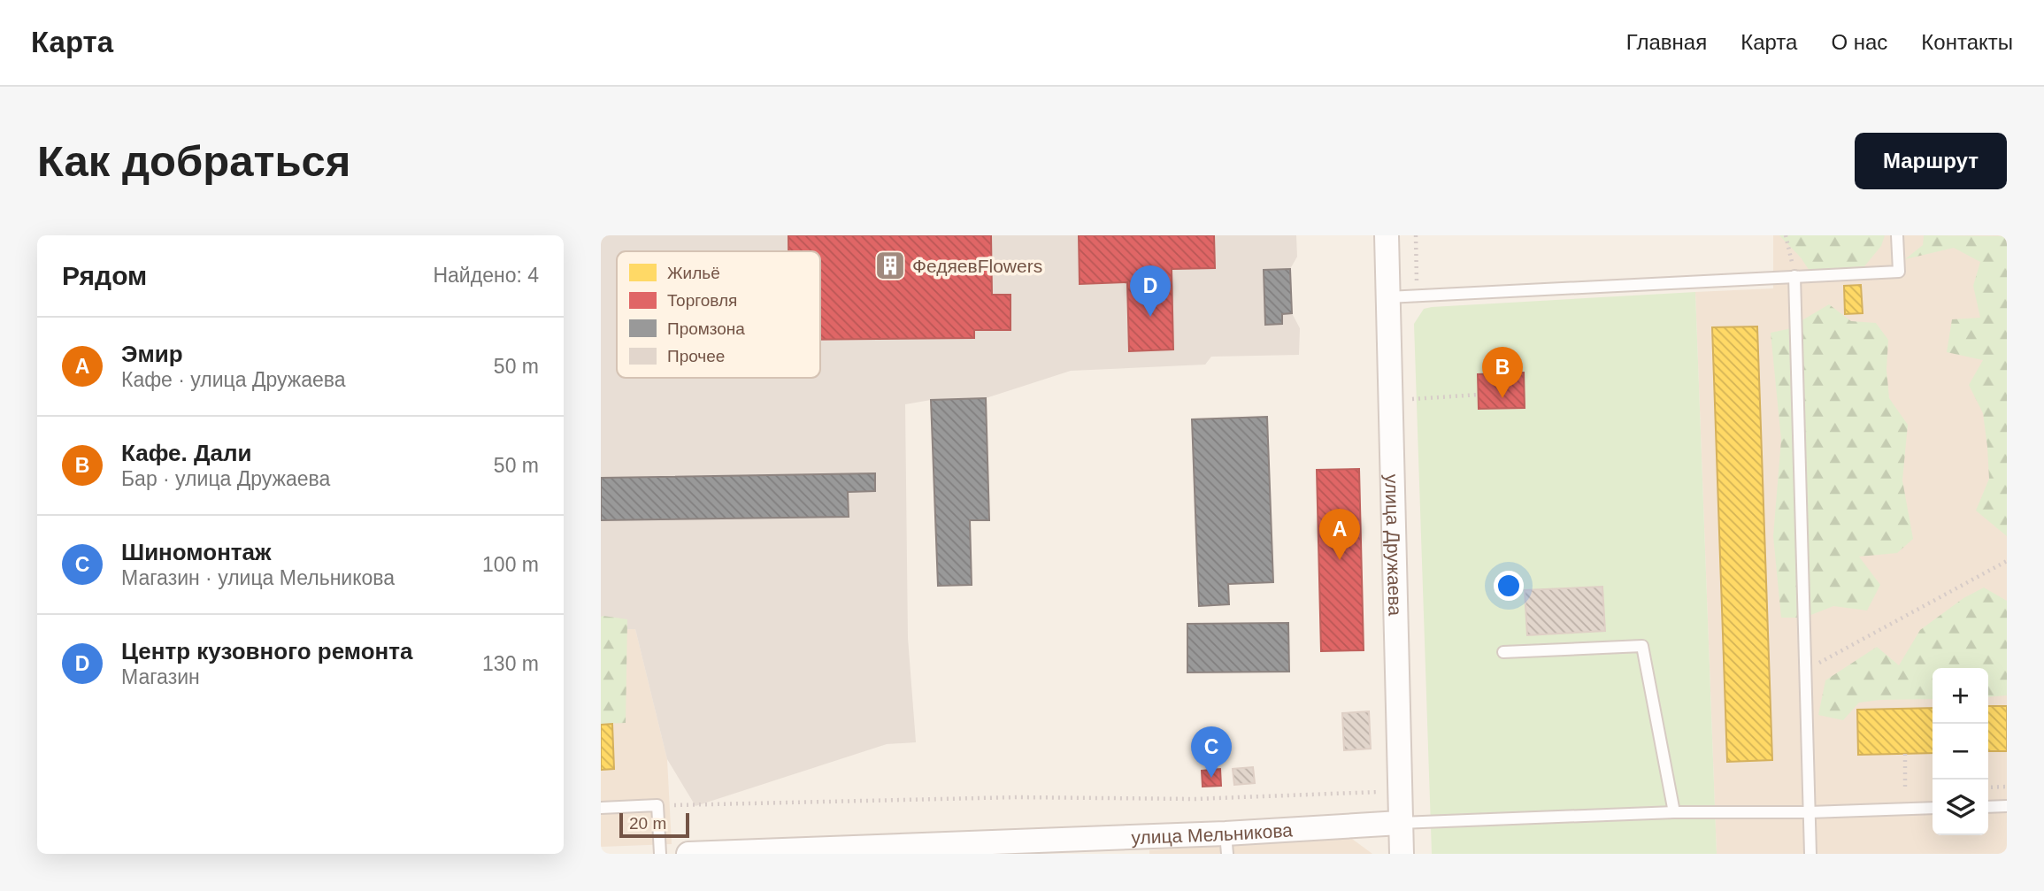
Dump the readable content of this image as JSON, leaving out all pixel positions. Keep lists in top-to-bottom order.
{
  "streets": {
    "street": ["улица Дружаева", "улица Мельникова"]
  },
  "crossings": [
    ["улица Дружаева", "улица Мельникова"]
  ],
  "places": {
    "building": ["ФедяевFlowers"]
  },
  "legend": [
    "Жильё",
    "Торговля",
    "Промзона",
    "Прочее"
  ],
  "scale_bar": "20 m",
  "page": {
    "header": "Карта",
    "nav": [
      "Главная",
      "Карта",
      "О нас",
      "Контакты"
    ],
    "buttons": "Маршрут",
    "title": "Как добраться",
    "heading": ["Рядом", "Найдено: 4"],
    "pins": [
      "D",
      "B",
      "A",
      "C"
    ],
    "list": [
      {
        "mark": "A",
        "name": "Эмир",
        "note": "Кафе · улица Дружаева",
        "value": "50 m"
      },
      {
        "mark": "B",
        "name": "Кафе. Дали",
        "note": "Бар · улица Дружаева",
        "value": "50 m"
      },
      {
        "mark": "C",
        "name": "Шиномонтаж",
        "note": "Магазин · улица Мельникова",
        "value": "100 m"
      },
      {
        "mark": "D",
        "name": "Центр кузовного ремонта",
        "note": "Магазин",
        "value": "130 m"
      }
    ],
    "map_buttons": ["+", "−"],
    "scale": "20 m"
  }
}
